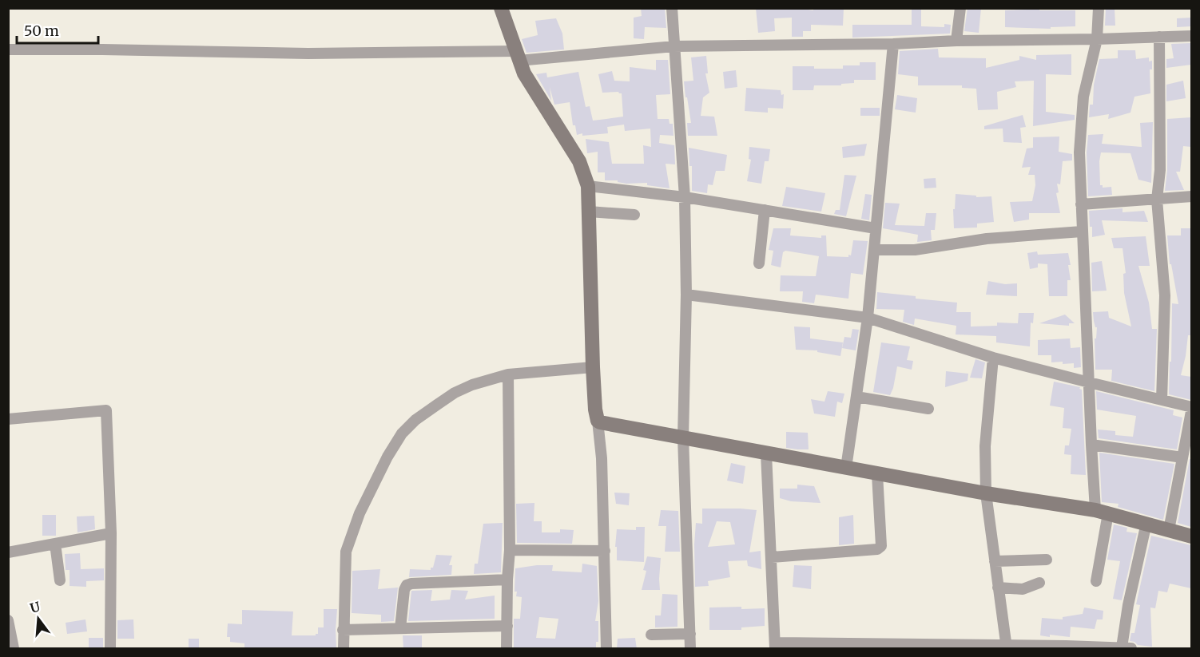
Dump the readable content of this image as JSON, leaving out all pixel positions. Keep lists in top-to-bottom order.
{
  "scale_bar": "50 m",
  "north": "top"
}
